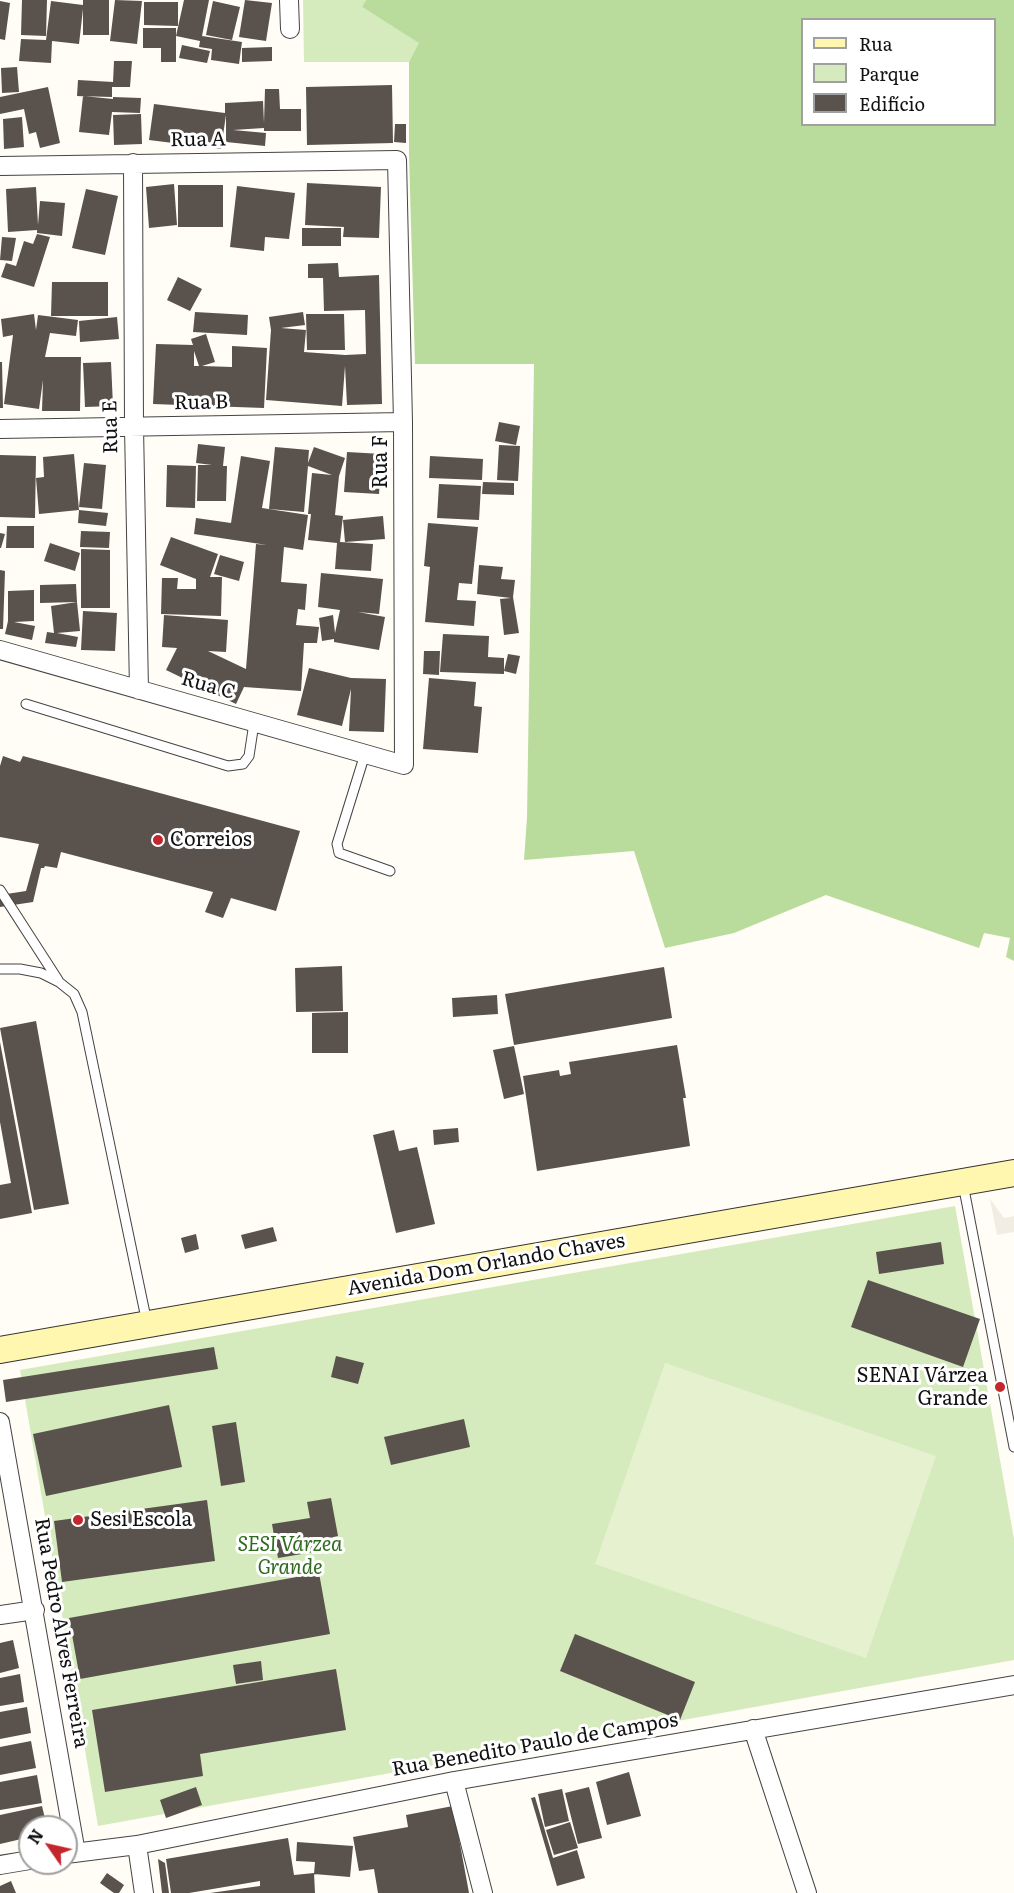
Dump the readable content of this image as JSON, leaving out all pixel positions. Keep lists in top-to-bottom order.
{
  "streets": {
    "main road": ["Avenida Dom Orlando Chaves"],
    "street": [
      "Rua A",
      "Rua B",
      "Rua E",
      "Rua F",
      "Rua C",
      "Rua Pedro Alves Ferreira",
      "Rua Benedito Paulo de Campos"
    ]
  },
  "crossings": [
    ["Rua A", "Rua E"],
    ["Rua A", "Rua F"],
    ["Rua B", "Rua E"],
    ["Rua B", "Rua F"],
    ["Rua E", "Rua C"],
    ["Rua F", "Rua C"]
  ],
  "parks": ["SESI Várzea Grande"],
  "places": ["Correios", "SENAI Várzea Grande", "Sesi Escola"],
  "legend": ["Rua", "Parque", "Edifício"],
  "north": "top left"
}
